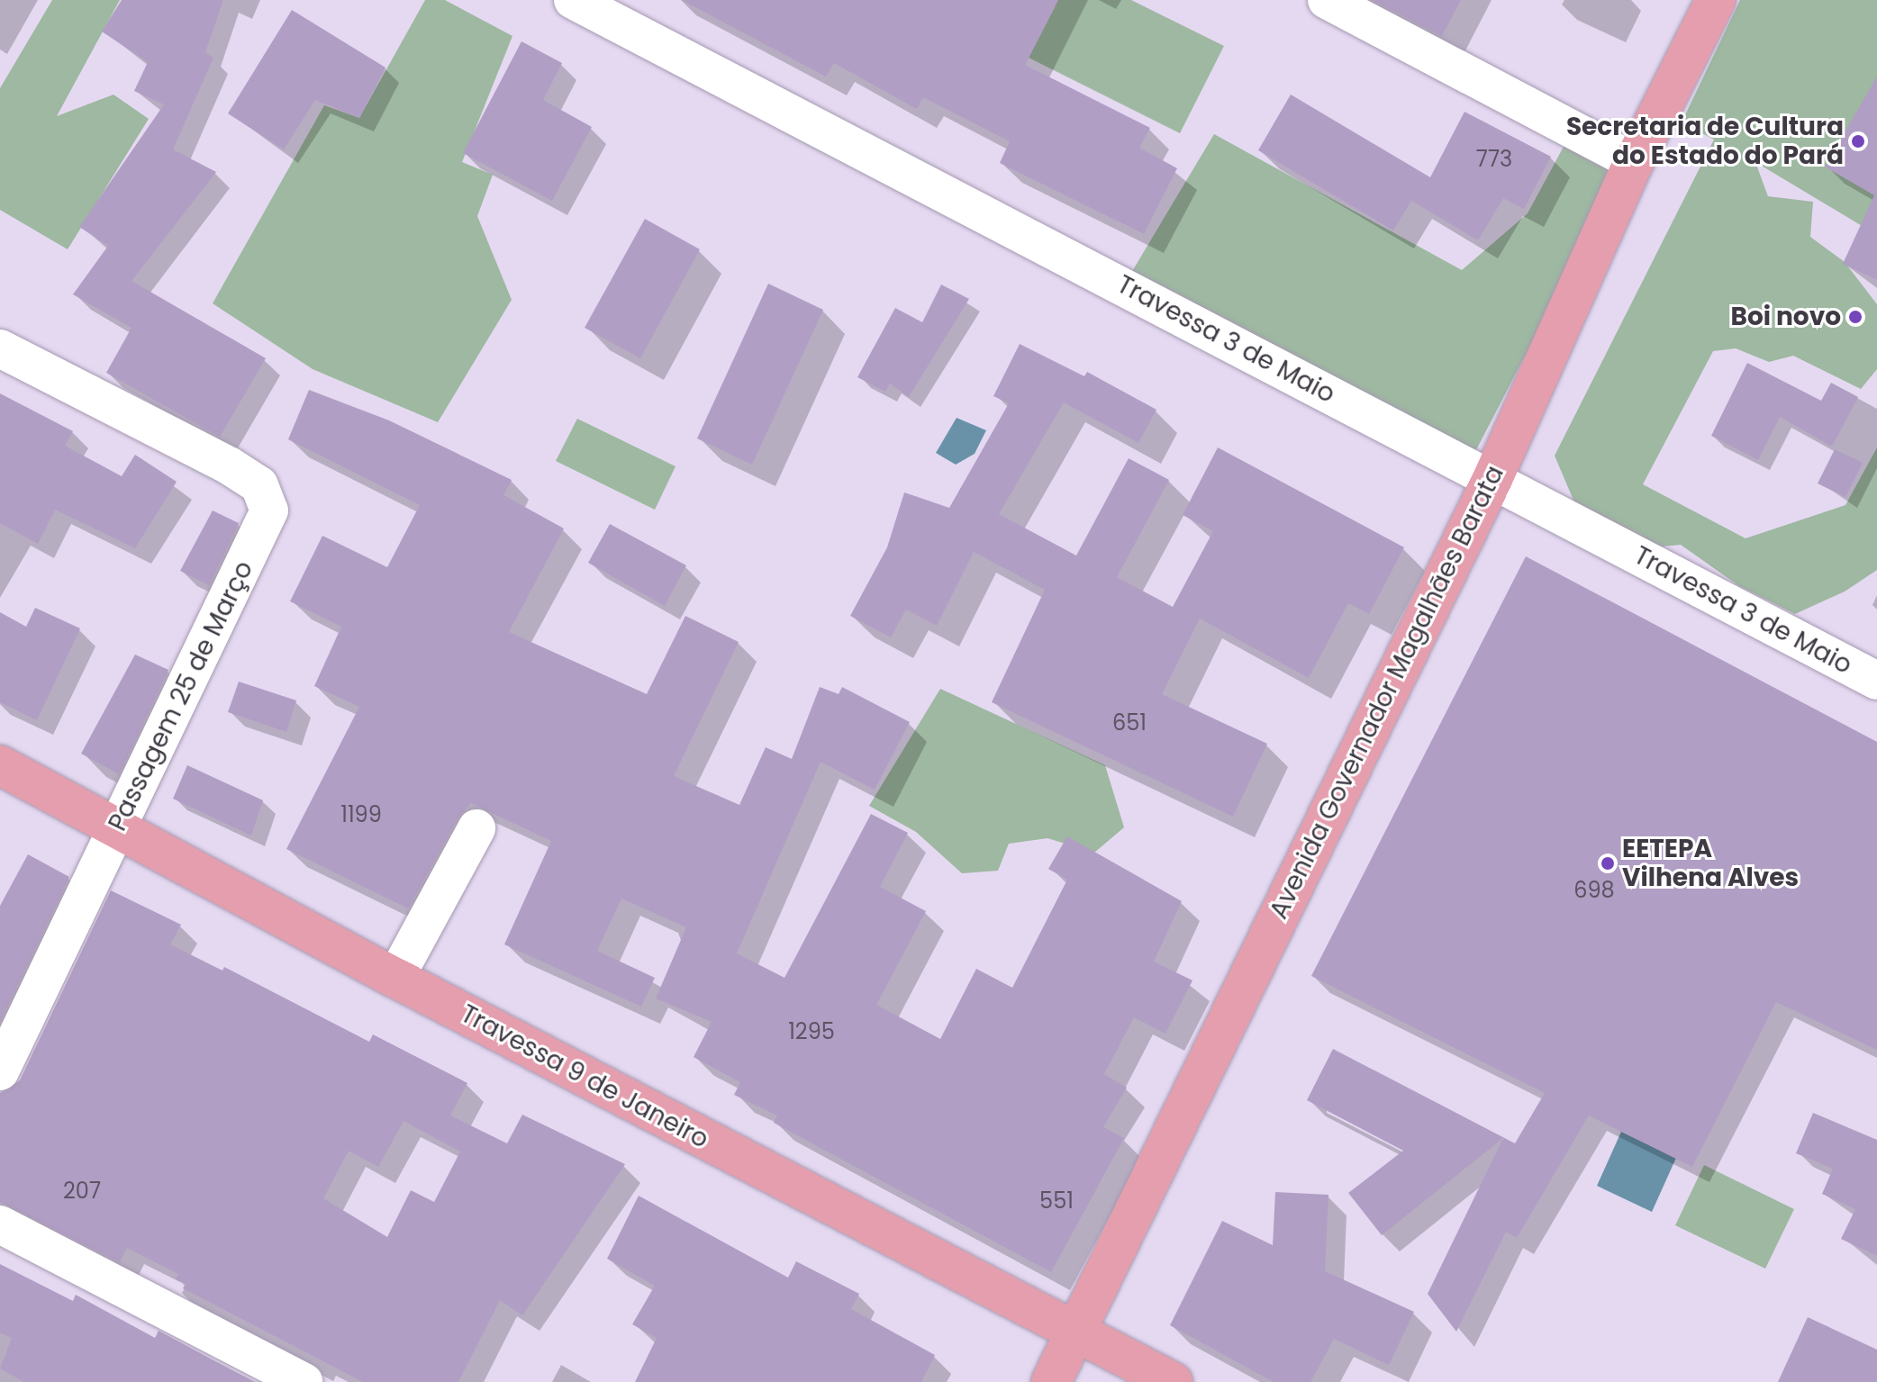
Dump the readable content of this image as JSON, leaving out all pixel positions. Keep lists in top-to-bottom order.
{
  "streets": {
    "main road": ["Avenida Governador Magalhães Barata", "Travessa 9 de Janeiro"],
    "street": ["Travessa 3 de Maio", "Passagem 25 de Março"]
  },
  "crossings": [
    ["Travessa 3 de Maio", "Avenida Governador Magalhães Barata"],
    ["Avenida Governador Magalhães Barata", "Travessa 9 de Janeiro"],
    ["Passagem 25 de Março", "Travessa 9 de Janeiro"]
  ],
  "places": ["Secretaria de Cultura do Estado do Pará", "Boi novo", "EETEPA Vilhena Alves"],
  "house_numbers": [
    "773",
    "651",
    "1199",
    "698",
    "1295",
    "207",
    "551"
  ]
}
